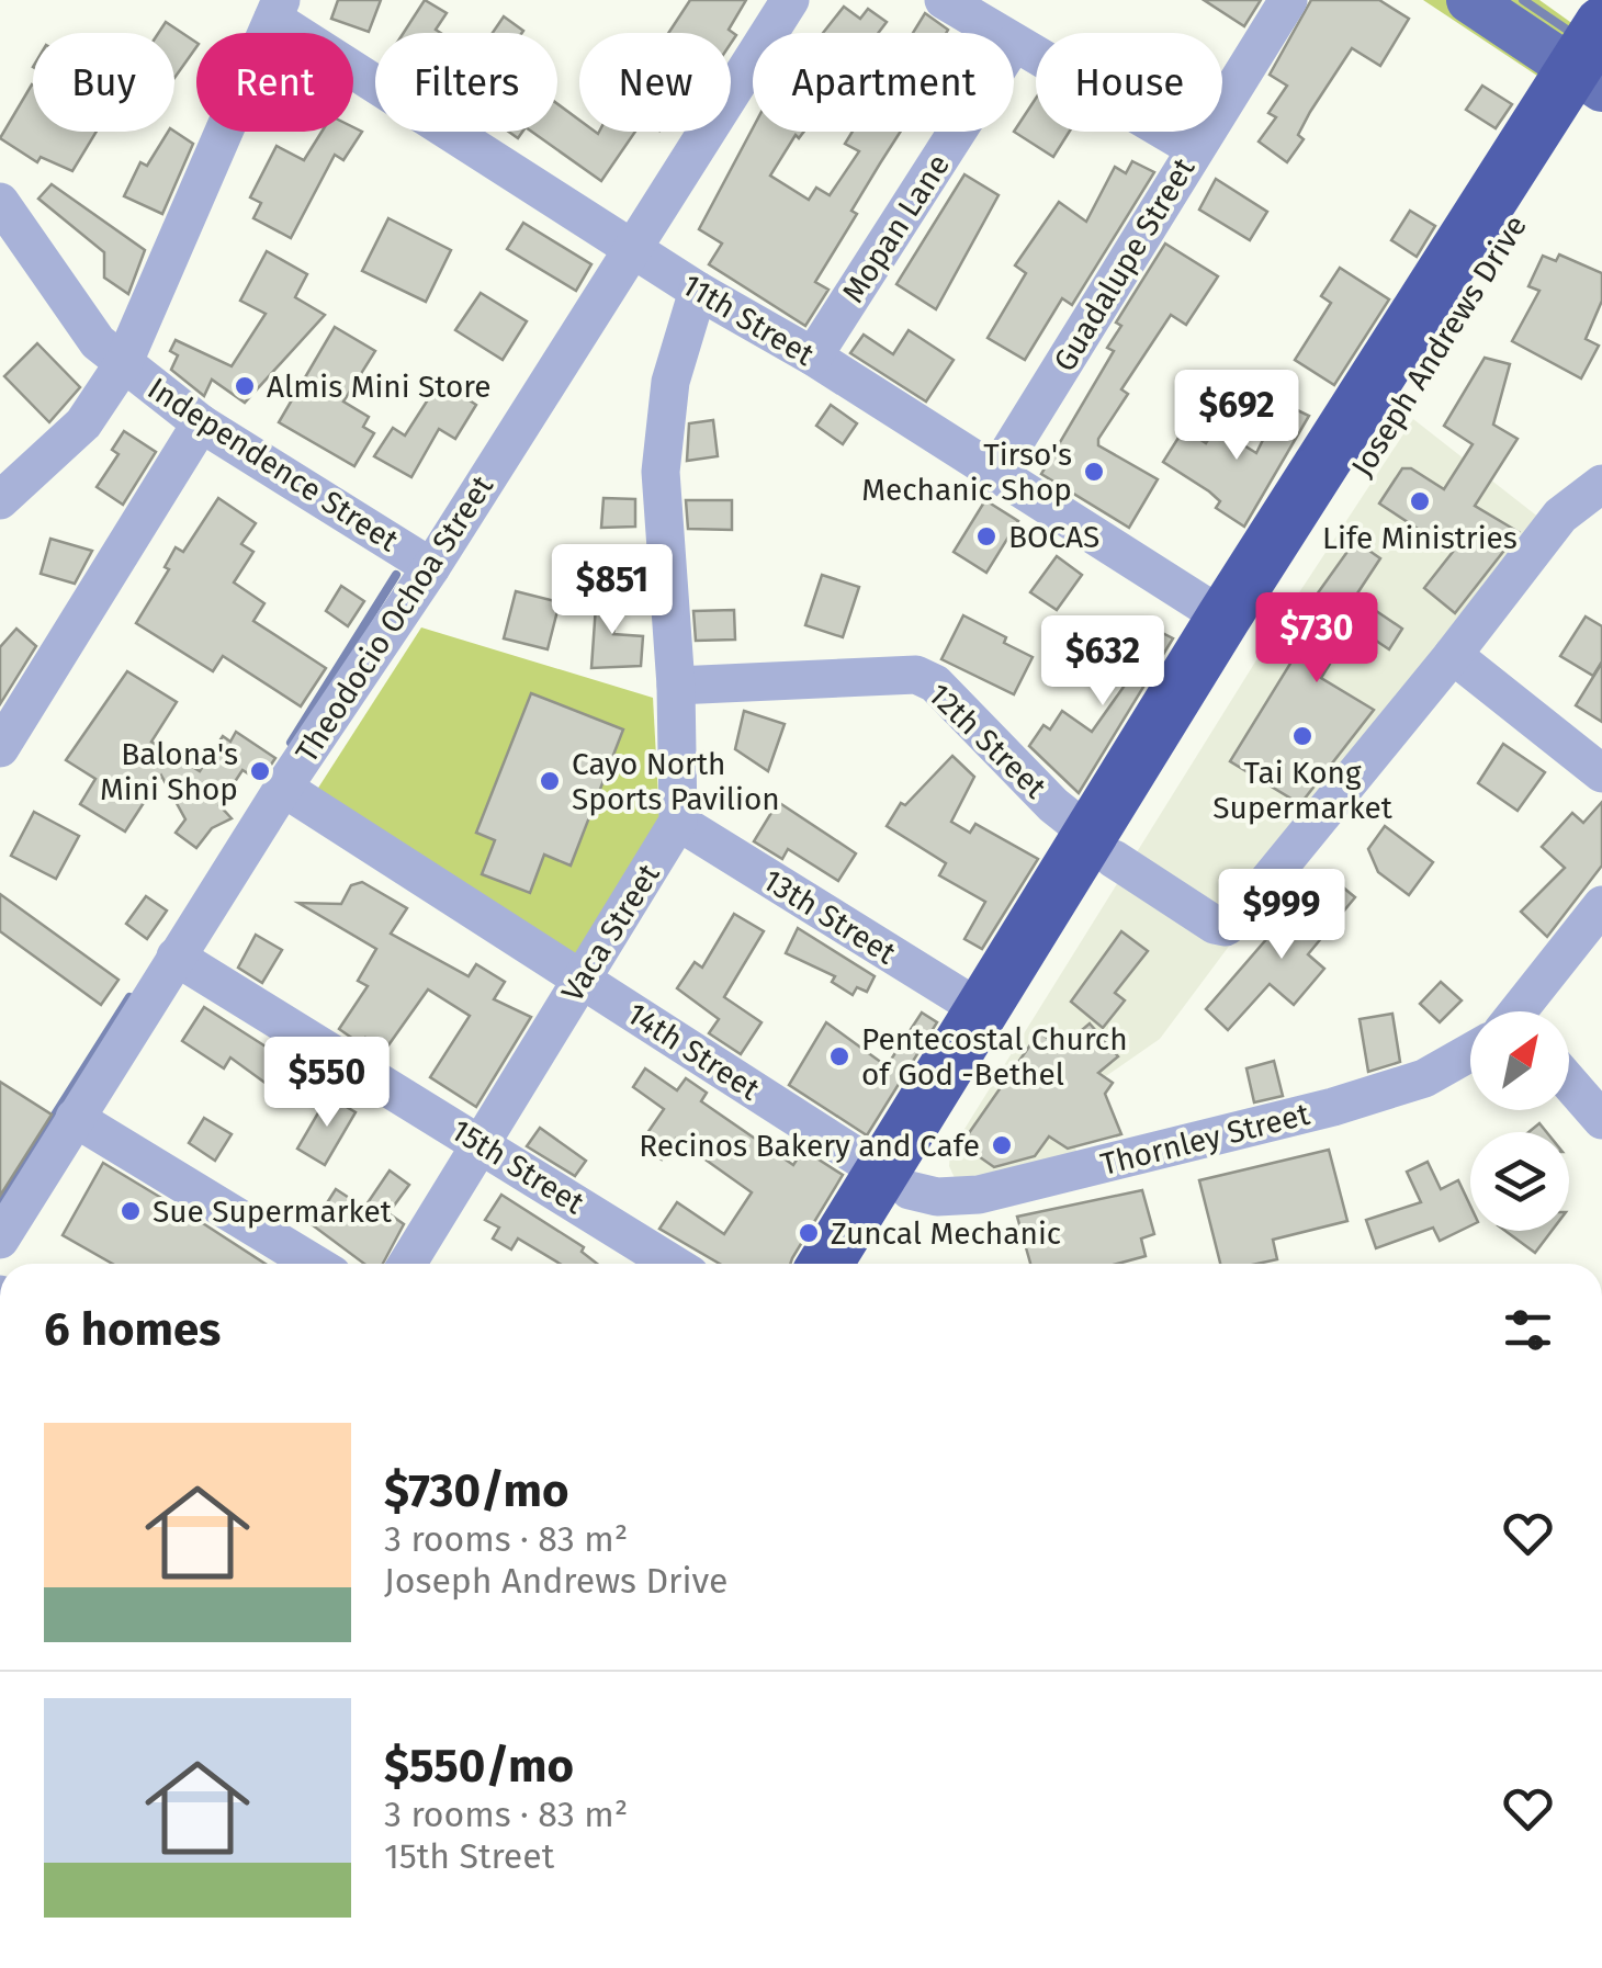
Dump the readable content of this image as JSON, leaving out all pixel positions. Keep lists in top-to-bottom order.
{
  "streets": {
    "highway": ["Joseph Andrews Drive"],
    "street": [
      "Mopan Lane",
      "Guadalupe Street",
      "11th Street",
      "Independence Street",
      "Theodocio Ochoa Street",
      "12th Street",
      "13th Street",
      "Vaca Street",
      "14th Street",
      "Thornley Street",
      "15th Street"
    ]
  },
  "crossings": [
    ["Mopan Lane", "11th Street"],
    ["Guadalupe Street", "11th Street"],
    ["11th Street", "Joseph Andrews Drive"],
    ["11th Street", "Theodocio Ochoa Street"],
    ["Joseph Andrews Drive", "12th Street"],
    ["Joseph Andrews Drive", "13th Street"],
    ["Joseph Andrews Drive", "14th Street"],
    ["Joseph Andrews Drive", "Thornley Street"],
    ["Independence Street", "Theodocio Ochoa Street"],
    ["Theodocio Ochoa Street", "14th Street"],
    ["Theodocio Ochoa Street", "15th Street"],
    ["13th Street", "Vaca Street"],
    ["Vaca Street", "14th Street"],
    ["Vaca Street", "15th Street"],
    ["14th Street", "Thornley Street"]
  ],
  "places": [
    "Almis Mini Store",
    "Tirso's Mechanic Shop",
    "Life Ministries",
    "BOCAS",
    "Tai Kong Supermarket",
    "Balona's Mini Shop",
    "Cayo North Sports Pavilion",
    "Pentecostal Church of God -Bethel",
    "Recinos Bakery and Cafe",
    "Sue Supermarket",
    "Zuncal Mechanic"
  ],
  "north": "top right",
  "page": {
    "chip": [
      "Buy",
      "Rent",
      "Filters",
      "New",
      "Apartment",
      "House"
    ],
    "price": [
      "$692",
      "$851",
      "$730",
      "$632",
      "$999",
      "$550"
    ],
    "heading": "6 homes",
    "list": [
      {
        "name": "$730/mo",
        "note": "3 rooms · 83 m² · Joseph Andrews Drive"
      },
      {
        "name": "$550/mo",
        "note": "3 rooms · 83 m² · 15th Street"
      }
    ]
  }
}
